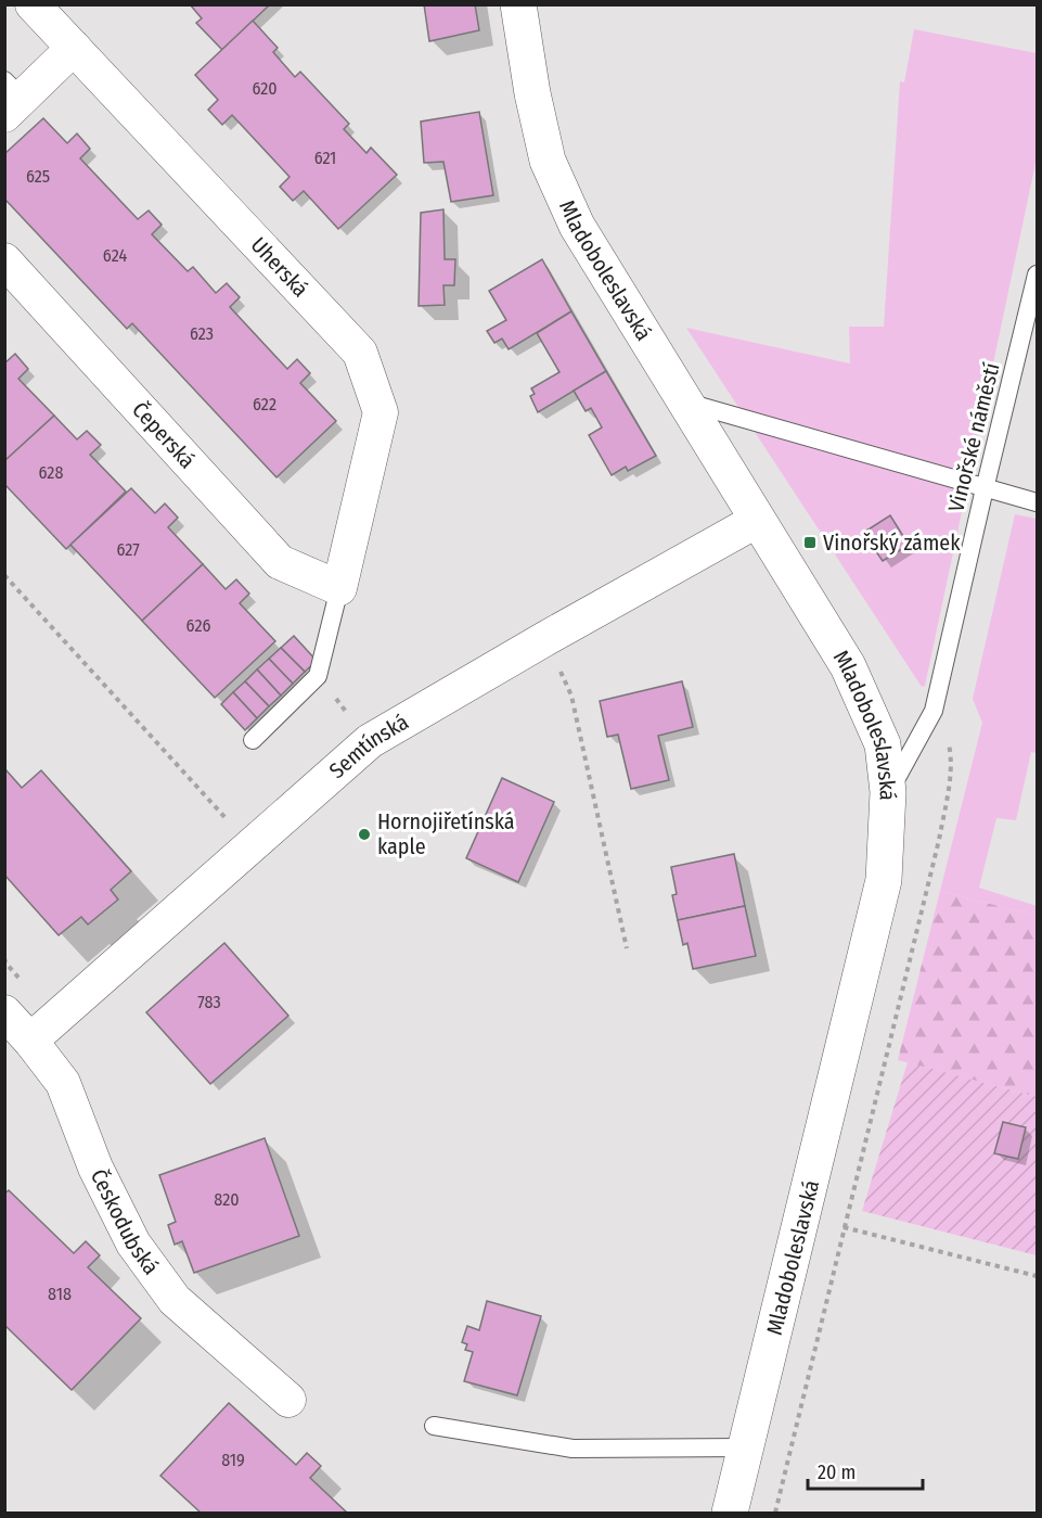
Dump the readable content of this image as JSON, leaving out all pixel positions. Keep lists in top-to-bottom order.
{
  "streets": {
    "main road": ["Mladoboleslavská"],
    "street": [
      "Uherská",
      "Čeperská",
      "Semtínská",
      "Českodubská"
    ],
    "lane": ["Vinořské náměstí"]
  },
  "crossings": [
    ["Uherská", "Čeperská"],
    ["Mladoboleslavská", "Vinořské náměstí"],
    ["Mladoboleslavská", "Semtínská"],
    ["Semtínská", "Českodubská"]
  ],
  "places": {
    "transit": ["Vinořský zámek"],
    "other": ["Hornojiřetínská kaple"]
  },
  "house_numbers": [
    "620",
    "621",
    "625",
    "624",
    "623",
    "622",
    "628",
    "627",
    "626",
    "783",
    "820",
    "818",
    "819"
  ],
  "scale_bar": "20 m"
}
